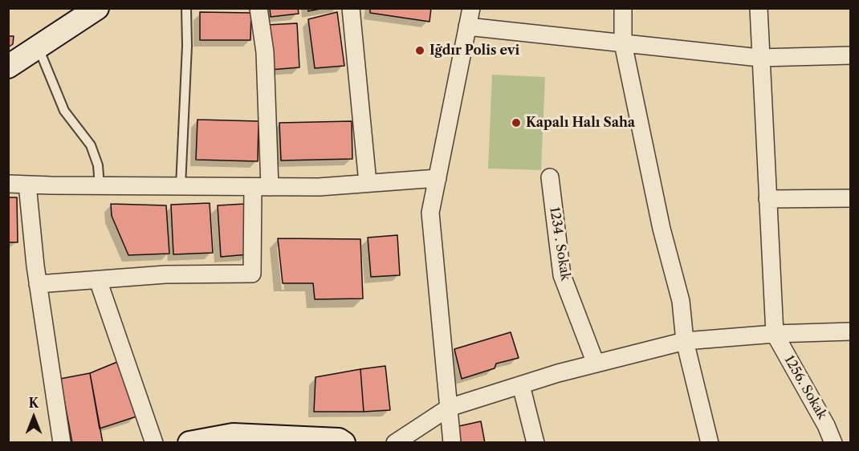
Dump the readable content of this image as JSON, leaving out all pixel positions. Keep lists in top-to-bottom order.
{
  "streets": {
    "street": ["1234 . Sokak", "1256. Sokak"]
  },
  "places": ["Iğdır Polis evi", "Kapalı Halı Saha"],
  "north": "top"
}
